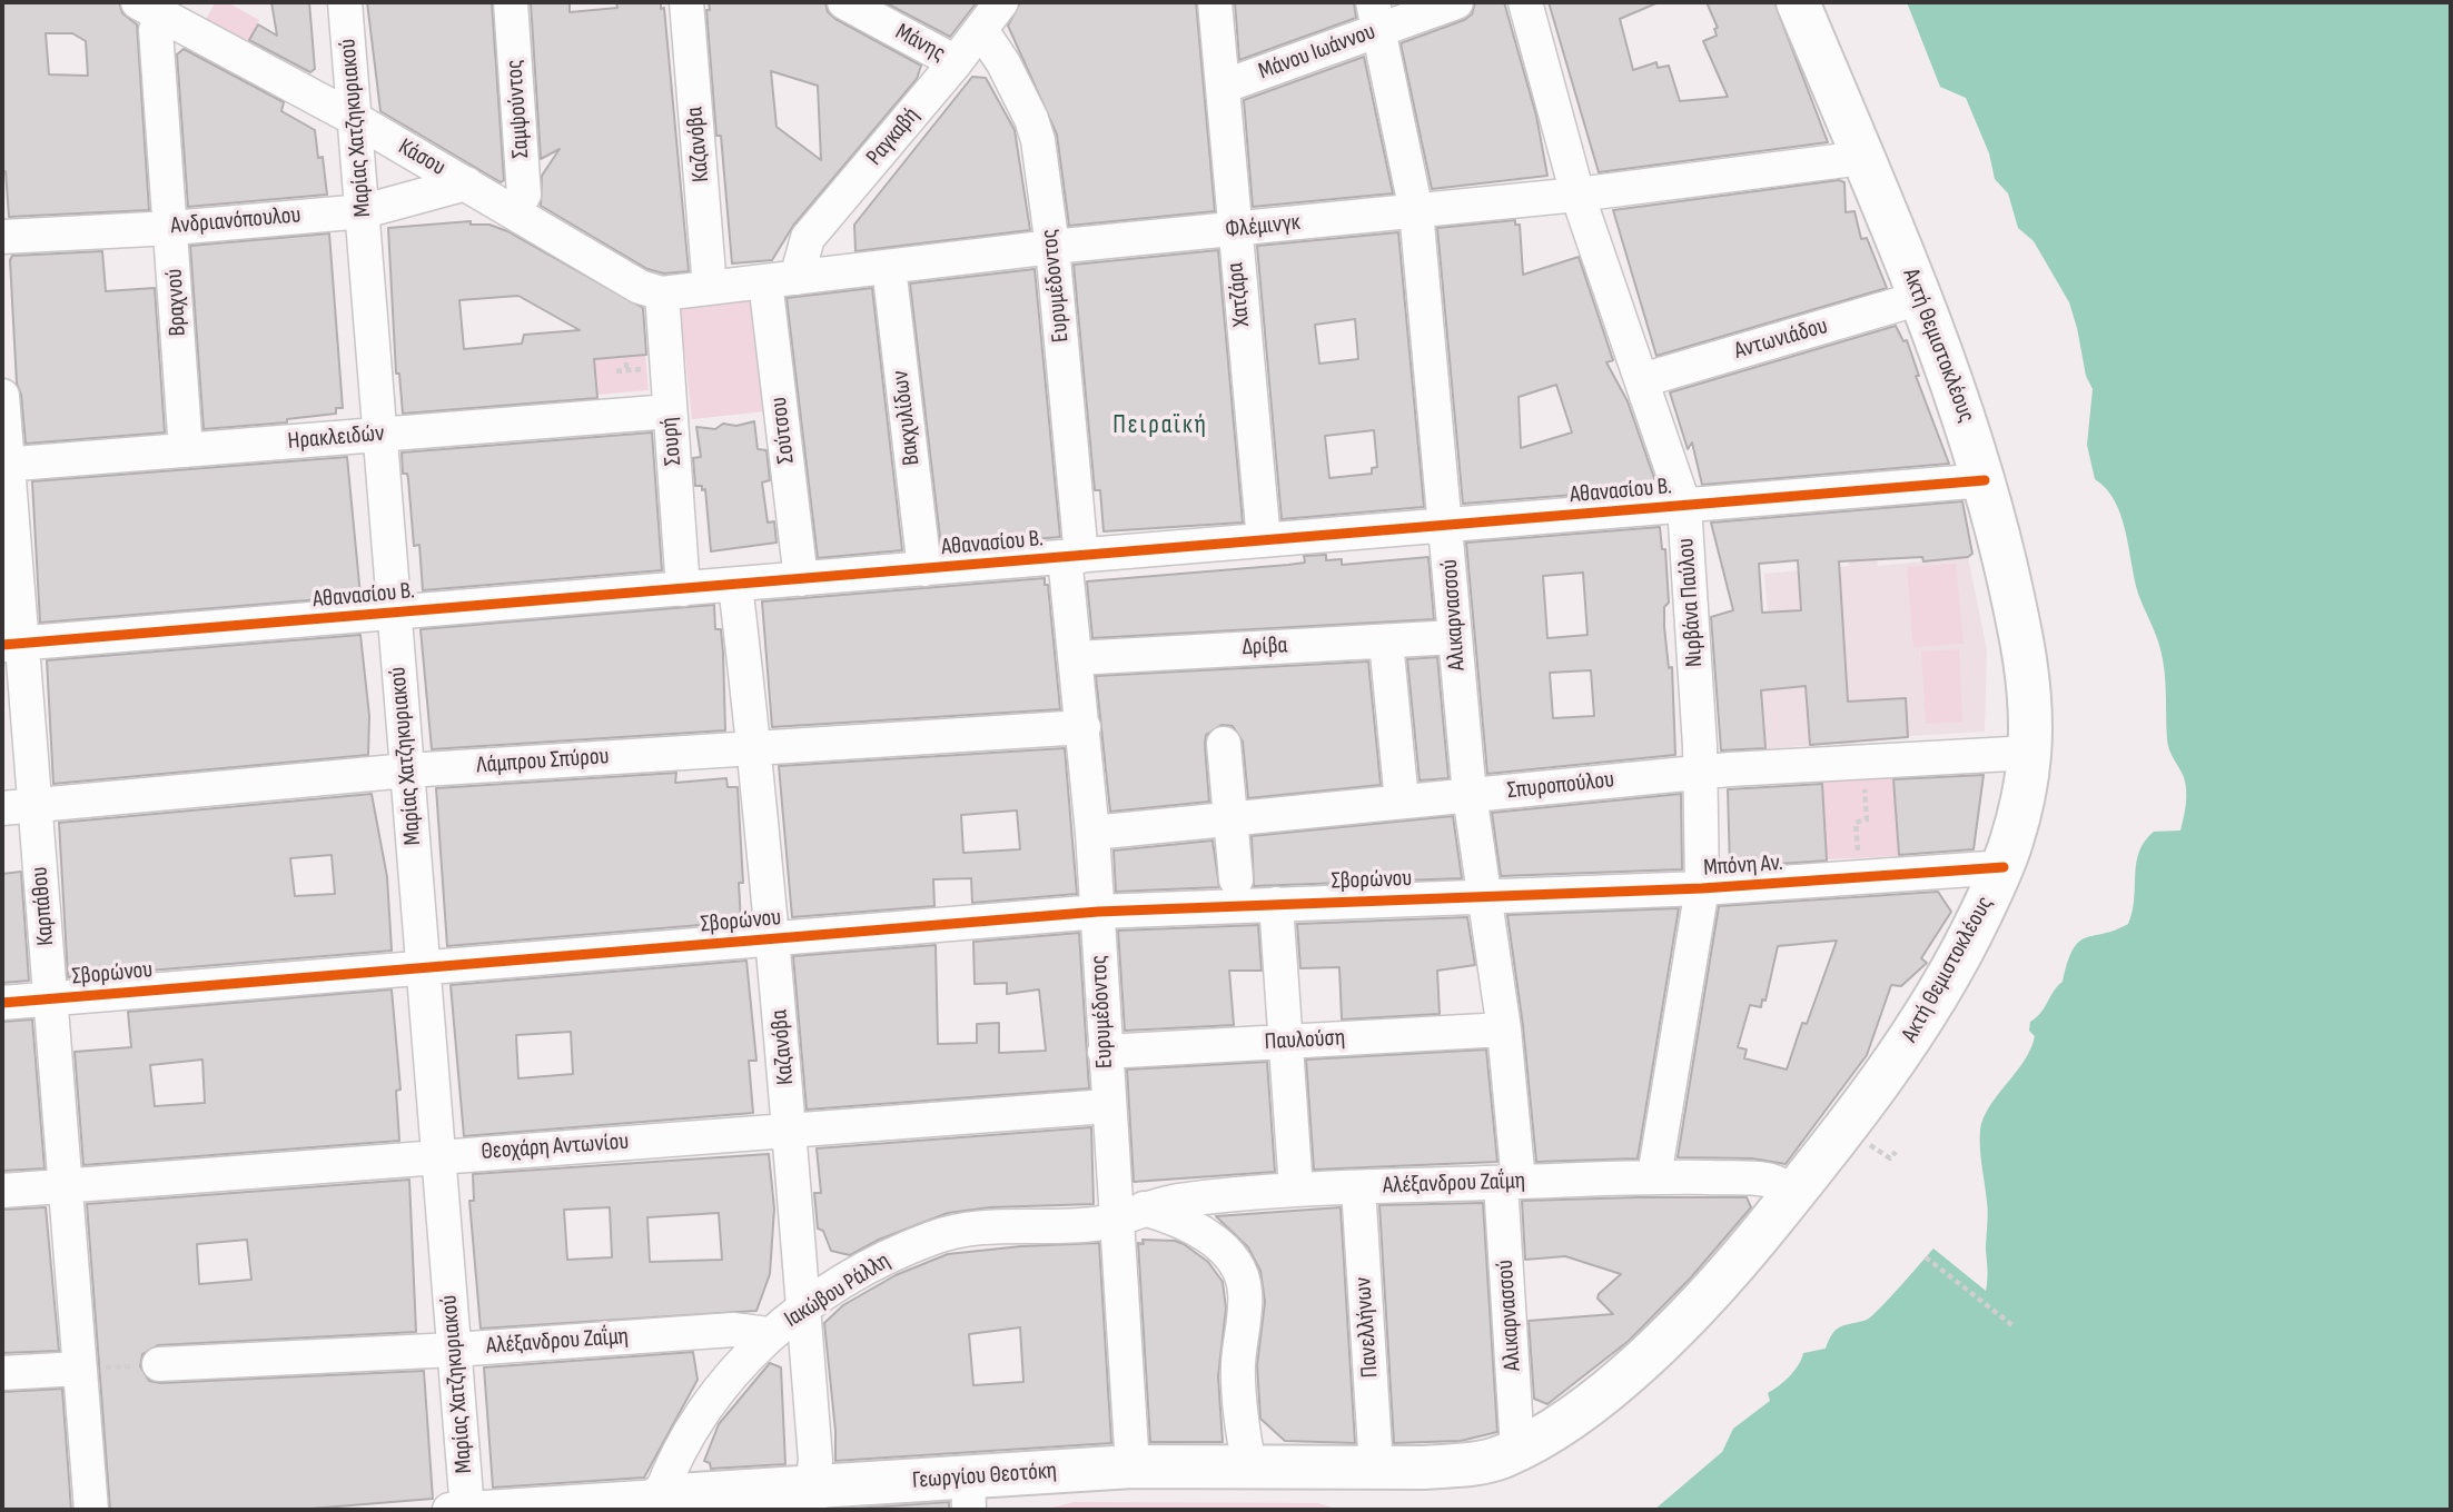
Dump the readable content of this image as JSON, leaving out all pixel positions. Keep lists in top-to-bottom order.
{
  "streets": {
    "main road": ["Ακτή Θεμιστοκλέους", "Γεωργίου Θεοτόκη"],
    "street": [
      "Μάνης",
      "Μάνου Ιωάννου",
      "Σαμψούντος",
      "Μαρίας Χατζηκυριακού",
      "Ραγκαβή",
      "Καζανόβα",
      "Κάσου",
      "Ανδριανόπουλου",
      "Φλέμινγκ",
      "Ευρυμέδοντος",
      "Χατζάρα",
      "Βραχνού",
      "Αντωνιάδου",
      "Βακχυλίδων",
      "Σούτσου",
      "Ηρακλειδών",
      "Σουρή",
      "Αθανασίου Β.",
      "Νιρβάνα Παύλου",
      "Αλικαρνασσού",
      "Δρίβα",
      "Λάμπρου Σπύρου",
      "Σπυροπούλου",
      "Μπόνη Αν.",
      "Σβορώνου",
      "Καρπάθου",
      "Παυλούση",
      "Θεοχάρη Αντωνίου",
      "Αλέξανδρου Ζαΐμη",
      "Ιακώβου Ράλλη",
      "Πανελλήνων"
    ]
  },
  "crossings": [
    ["Μάνης", "Ραγκαβή"],
    ["Μάνου Ιωάννου", "Χατζάρα"],
    ["Μάνου Ιωάννου", "Αλικαρνασσού"],
    ["Σαμψούντος", "Κάσου"],
    ["Μαρίας Χατζηκυριακού", "Κάσου"],
    ["Μαρίας Χατζηκυριακού", "Ανδριανόπουλου"],
    ["Μαρίας Χατζηκυριακού", "Ηρακλειδών"],
    ["Μαρίας Χατζηκυριακού", "Αθανασίου Β."],
    ["Μαρίας Χατζηκυριακού", "Λάμπρου Σπύρου"],
    ["Μαρίας Χατζηκυριακού", "Σβορώνου"],
    ["Μαρίας Χατζηκυριακού", "Θεοχάρη Αντωνίου"],
    ["Μαρίας Χατζηκυριακού", "Αλέξανδρου Ζαΐμη"],
    ["Μαρίας Χατζηκυριακού", "Γεωργίου Θεοτόκη"],
    ["Ραγκαβή", "Φλέμινγκ"],
    ["Ραγκαβή", "Ευρυμέδοντος"],
    ["Ραγκαβή", "Σούτσου"],
    ["Καζανόβα", "Φλέμινγκ"],
    ["Καζανόβα", "Αθανασίου Β."],
    ["Καζανόβα", "Λάμπρου Σπύρου"],
    ["Καζανόβα", "Σβορώνου"],
    ["Καζανόβα", "Θεοχάρη Αντωνίου"],
    ["Καζανόβα", "Ιακώβου Ράλλη"],
    ["Καζανόβα", "Γεωργίου Θεοτόκη"],
    ["Κάσου", "Ανδριανόπουλου"],
    ["Κάσου", "Φλέμινγκ"],
    ["Κάσου", "Βραχνού"],
    ["Κάσου", "Σουρή"],
    ["Ανδριανόπουλου", "Βραχνού"],
    ["Φλέμινγκ", "Ευρυμέδοντος"],
    ["Φλέμινγκ", "Χατζάρα"],
    ["Φλέμινγκ", "Ακτή Θεμιστοκλέους"],
    ["Φλέμινγκ", "Βακχυλίδων"],
    ["Φλέμινγκ", "Σούτσου"],
    ["Φλέμινγκ", "Σουρή"],
    ["Φλέμινγκ", "Νιρβάνα Παύλου"],
    ["Φλέμινγκ", "Αλικαρνασσού"],
    ["Ευρυμέδοντος", "Αθανασίου Β."],
    ["Ευρυμέδοντος", "Δρίβα"],
    ["Ευρυμέδοντος", "Λάμπρου Σπύρου"],
    ["Ευρυμέδοντος", "Σπυροπούλου"],
    ["Ευρυμέδοντος", "Σβορώνου"],
    ["Ευρυμέδοντος", "Παυλούση"],
    ["Ευρυμέδοντος", "Θεοχάρη Αντωνίου"],
    ["Ευρυμέδοντος", "Αλέξανδρου Ζαΐμη"],
    ["Ευρυμέδοντος", "Ιακώβου Ράλλη"],
    ["Ευρυμέδοντος", "Γεωργίου Θεοτόκη"],
    ["Χατζάρα", "Αθανασίου Β."],
    ["Βραχνού", "Ηρακλειδών"],
    ["Αντωνιάδου", "Ακτή Θεμιστοκλέους"],
    ["Αντωνιάδου", "Νιρβάνα Παύλου"],
    ["Ακτή Θεμιστοκλέους", "Αθανασίου Β."],
    ["Ακτή Θεμιστοκλέους", "Αλικαρνασσού"],
    ["Ακτή Θεμιστοκλέους", "Σπυροπούλου"],
    ["Ακτή Θεμιστοκλέους", "Μπόνη Αν."],
    ["Ακτή Θεμιστοκλέους", "Αλέξανδρου Ζαΐμη"],
    ["Ακτή Θεμιστοκλέους", "Γεωργίου Θεοτόκη"],
    ["Βακχυλίδων", "Αθανασίου Β."],
    ["Σούτσου", "Αθανασίου Β."],
    ["Ηρακλειδών", "Σουρή"],
    ["Ηρακλειδών", "Καρπάθου"],
    ["Σουρή", "Αθανασίου Β."],
    ["Αθανασίου Β.", "Νιρβάνα Παύλου"],
    ["Αθανασίου Β.", "Αλικαρνασσού"],
    ["Αθανασίου Β.", "Καρπάθου"],
    ["Νιρβάνα Παύλου", "Σπυροπούλου"],
    ["Νιρβάνα Παύλου", "Μπόνη Αν."],
    ["Νιρβάνα Παύλου", "Αλέξανδρου Ζαΐμη"],
    ["Αλικαρνασσού", "Δρίβα"],
    ["Αλικαρνασσού", "Σπυροπούλου"],
    ["Αλικαρνασσού", "Μπόνη Αν."],
    ["Αλικαρνασσού", "Σβορώνου"],
    ["Αλικαρνασσού", "Παυλούση"],
    ["Αλικαρνασσού", "Αλέξανδρου Ζαΐμη"],
    ["Αλικαρνασσού", "Γεωργίου Θεοτόκη"],
    ["Λάμπρου Σπύρου", "Καρπάθου"],
    ["Μπόνη Αν.", "Σβορώνου"],
    ["Σβορώνου", "Καρπάθου"],
    ["Καρπάθου", "Θεοχάρη Αντωνίου"],
    ["Αλέξανδρου Ζαΐμη", "Ιακώβου Ράλλη"],
    ["Αλέξανδρου Ζαΐμη", "Πανελλήνων"],
    ["Ιακώβου Ράλλη", "Γεωργίου Θεοτόκη"],
    ["Πανελλήνων", "Γεωργίου Θεοτόκη"]
  ],
  "districts": ["Πειραϊκή"]
}
